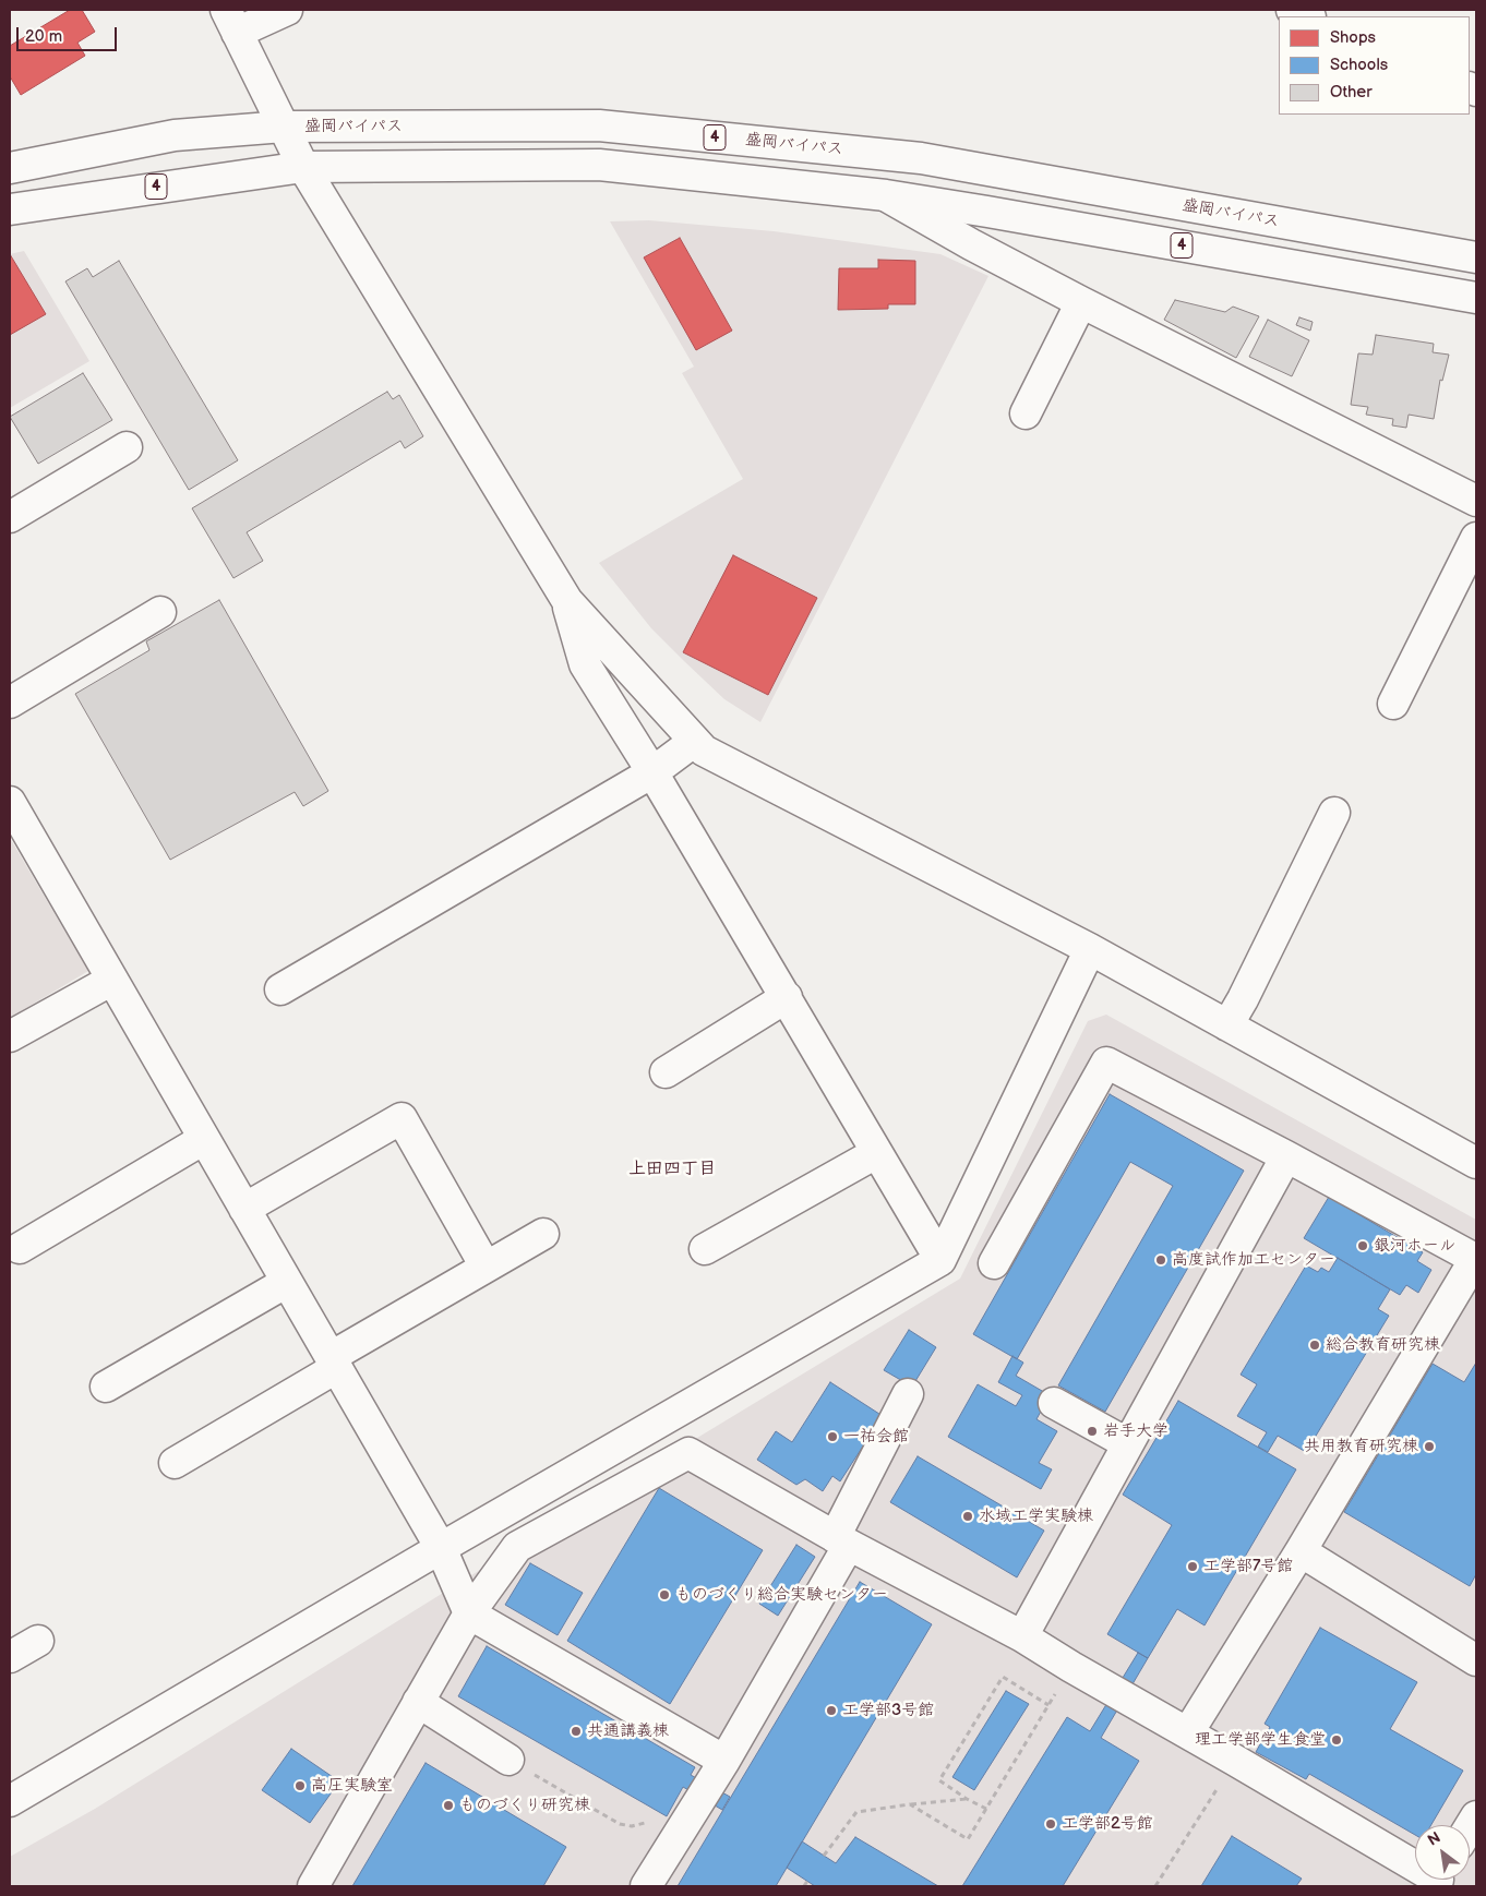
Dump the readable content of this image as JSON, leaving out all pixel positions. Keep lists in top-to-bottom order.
{
  "streets": {
    "main road": ["盛岡バイパス", "4"]
  },
  "districts": ["上田四丁目"],
  "places": [
    "銀河ホール",
    "高度試作加工センター",
    "総合教育研究棟",
    "岩手大学",
    "一祐会館",
    "共用教育研究棟",
    "水域工学実験棟",
    "工学部7号館",
    "ものづくり総合実験センター",
    "工学部3号館",
    "共通講義棟",
    "理工学部学生食堂",
    "高圧実験室",
    "ものづくり研究棟",
    "工学部2号館"
  ],
  "legend": ["Shops", "Schools", "Other"],
  "scale_bar": "20 m",
  "north": "top left"
}
